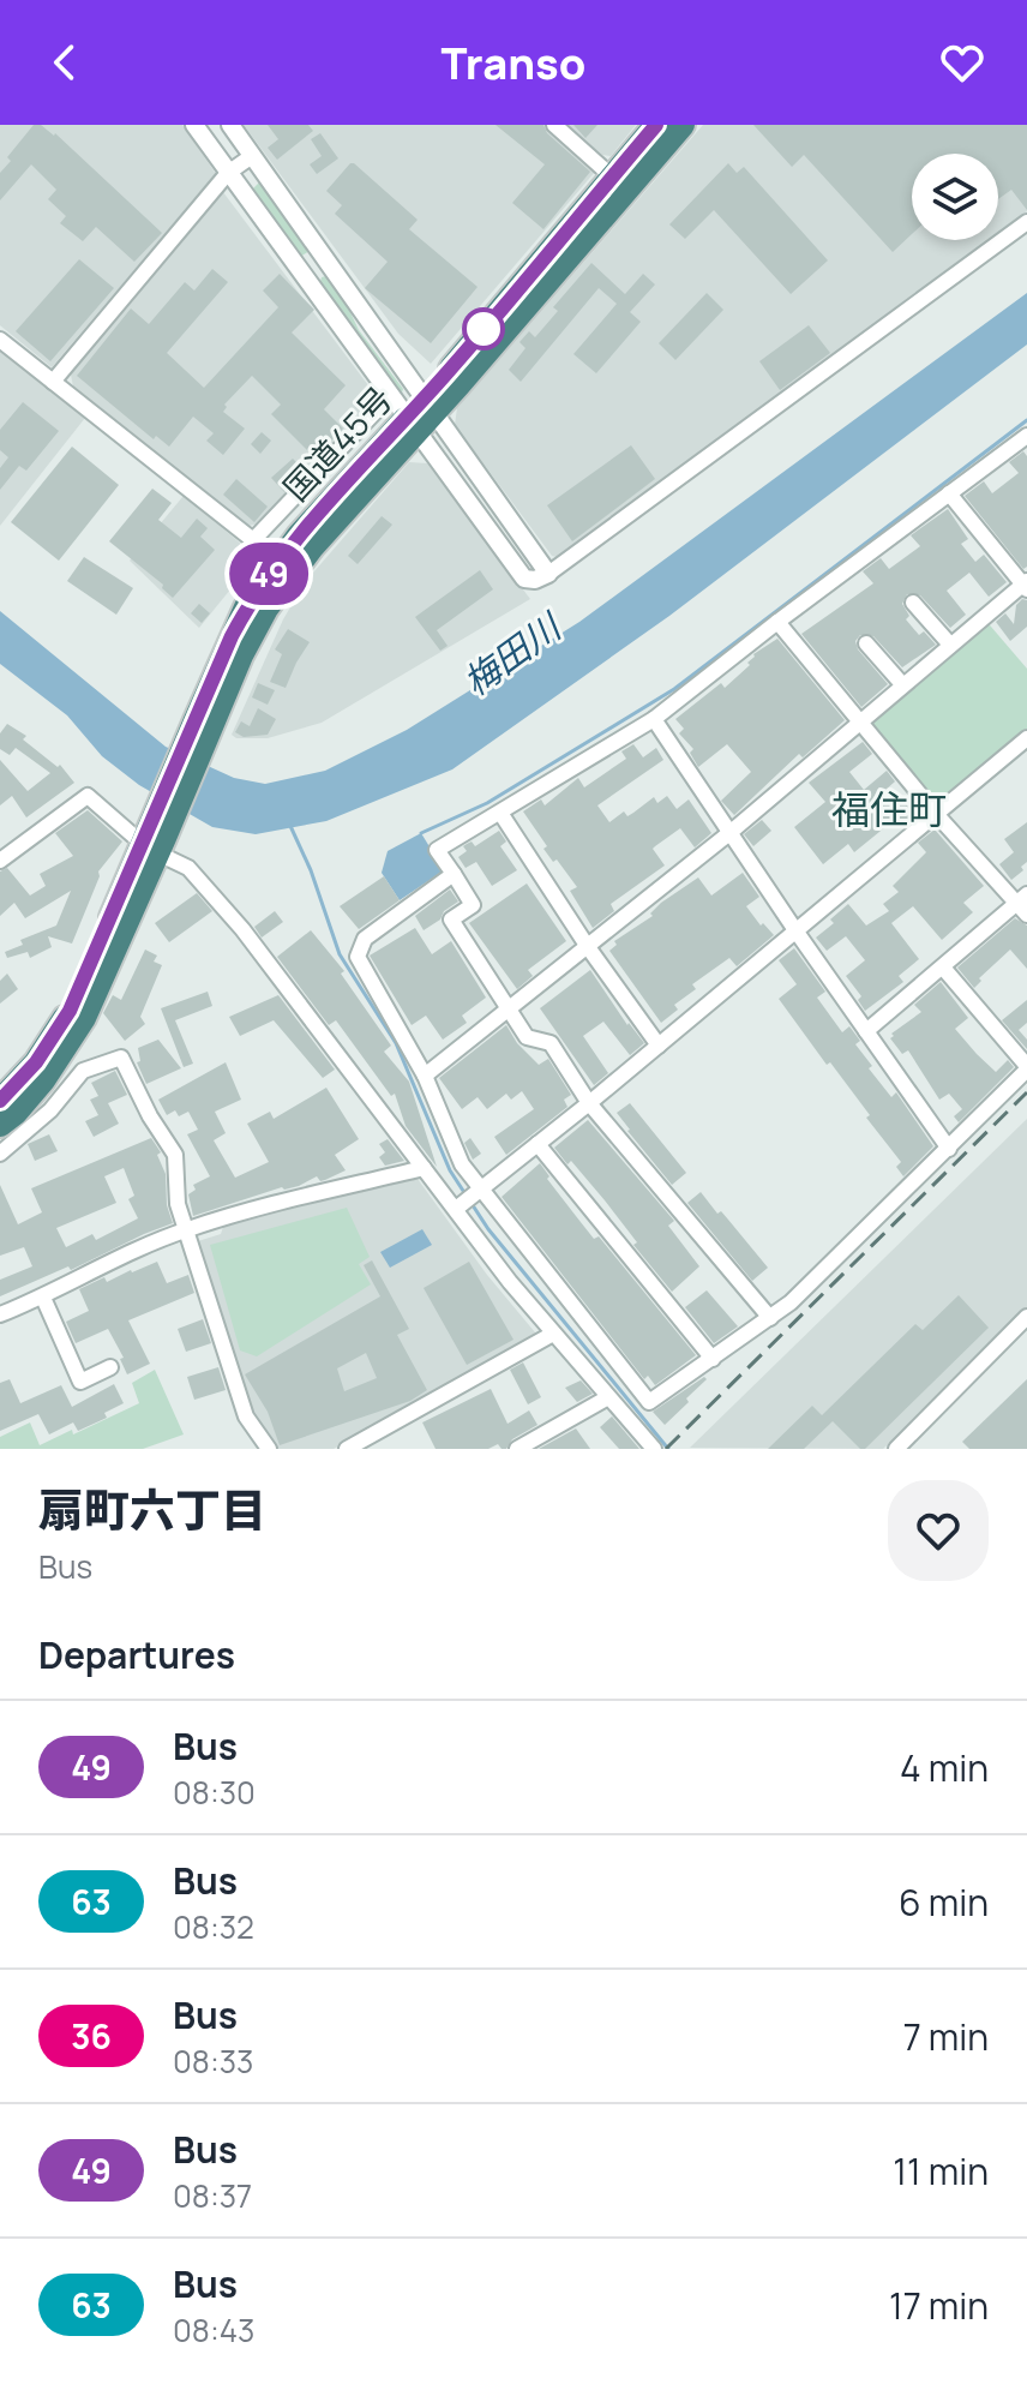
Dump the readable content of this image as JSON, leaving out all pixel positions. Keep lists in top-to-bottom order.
{
  "streets": {
    "highway": ["国道45号"]
  },
  "districts": ["福住町"],
  "water": ["梅田川"],
  "lines": ["bus line 49"],
  "page": {
    "header": "Transo",
    "on_map": "49",
    "heading": [
      ["扇町六丁目", "Bus"],
      "Departures"
    ],
    "list": [
      {
        "mark": "49",
        "name": "Bus",
        "note": "08:30",
        "value": "4 min"
      },
      {
        "mark": "63",
        "name": "Bus",
        "note": "08:32",
        "value": "6 min"
      },
      {
        "mark": "36",
        "name": "Bus",
        "note": "08:33",
        "value": "7 min"
      },
      {
        "mark": "49",
        "name": "Bus",
        "note": "08:37",
        "value": "11 min"
      },
      {
        "mark": "63",
        "name": "Bus",
        "note": "08:43",
        "value": "17 min"
      }
    ]
  }
}
